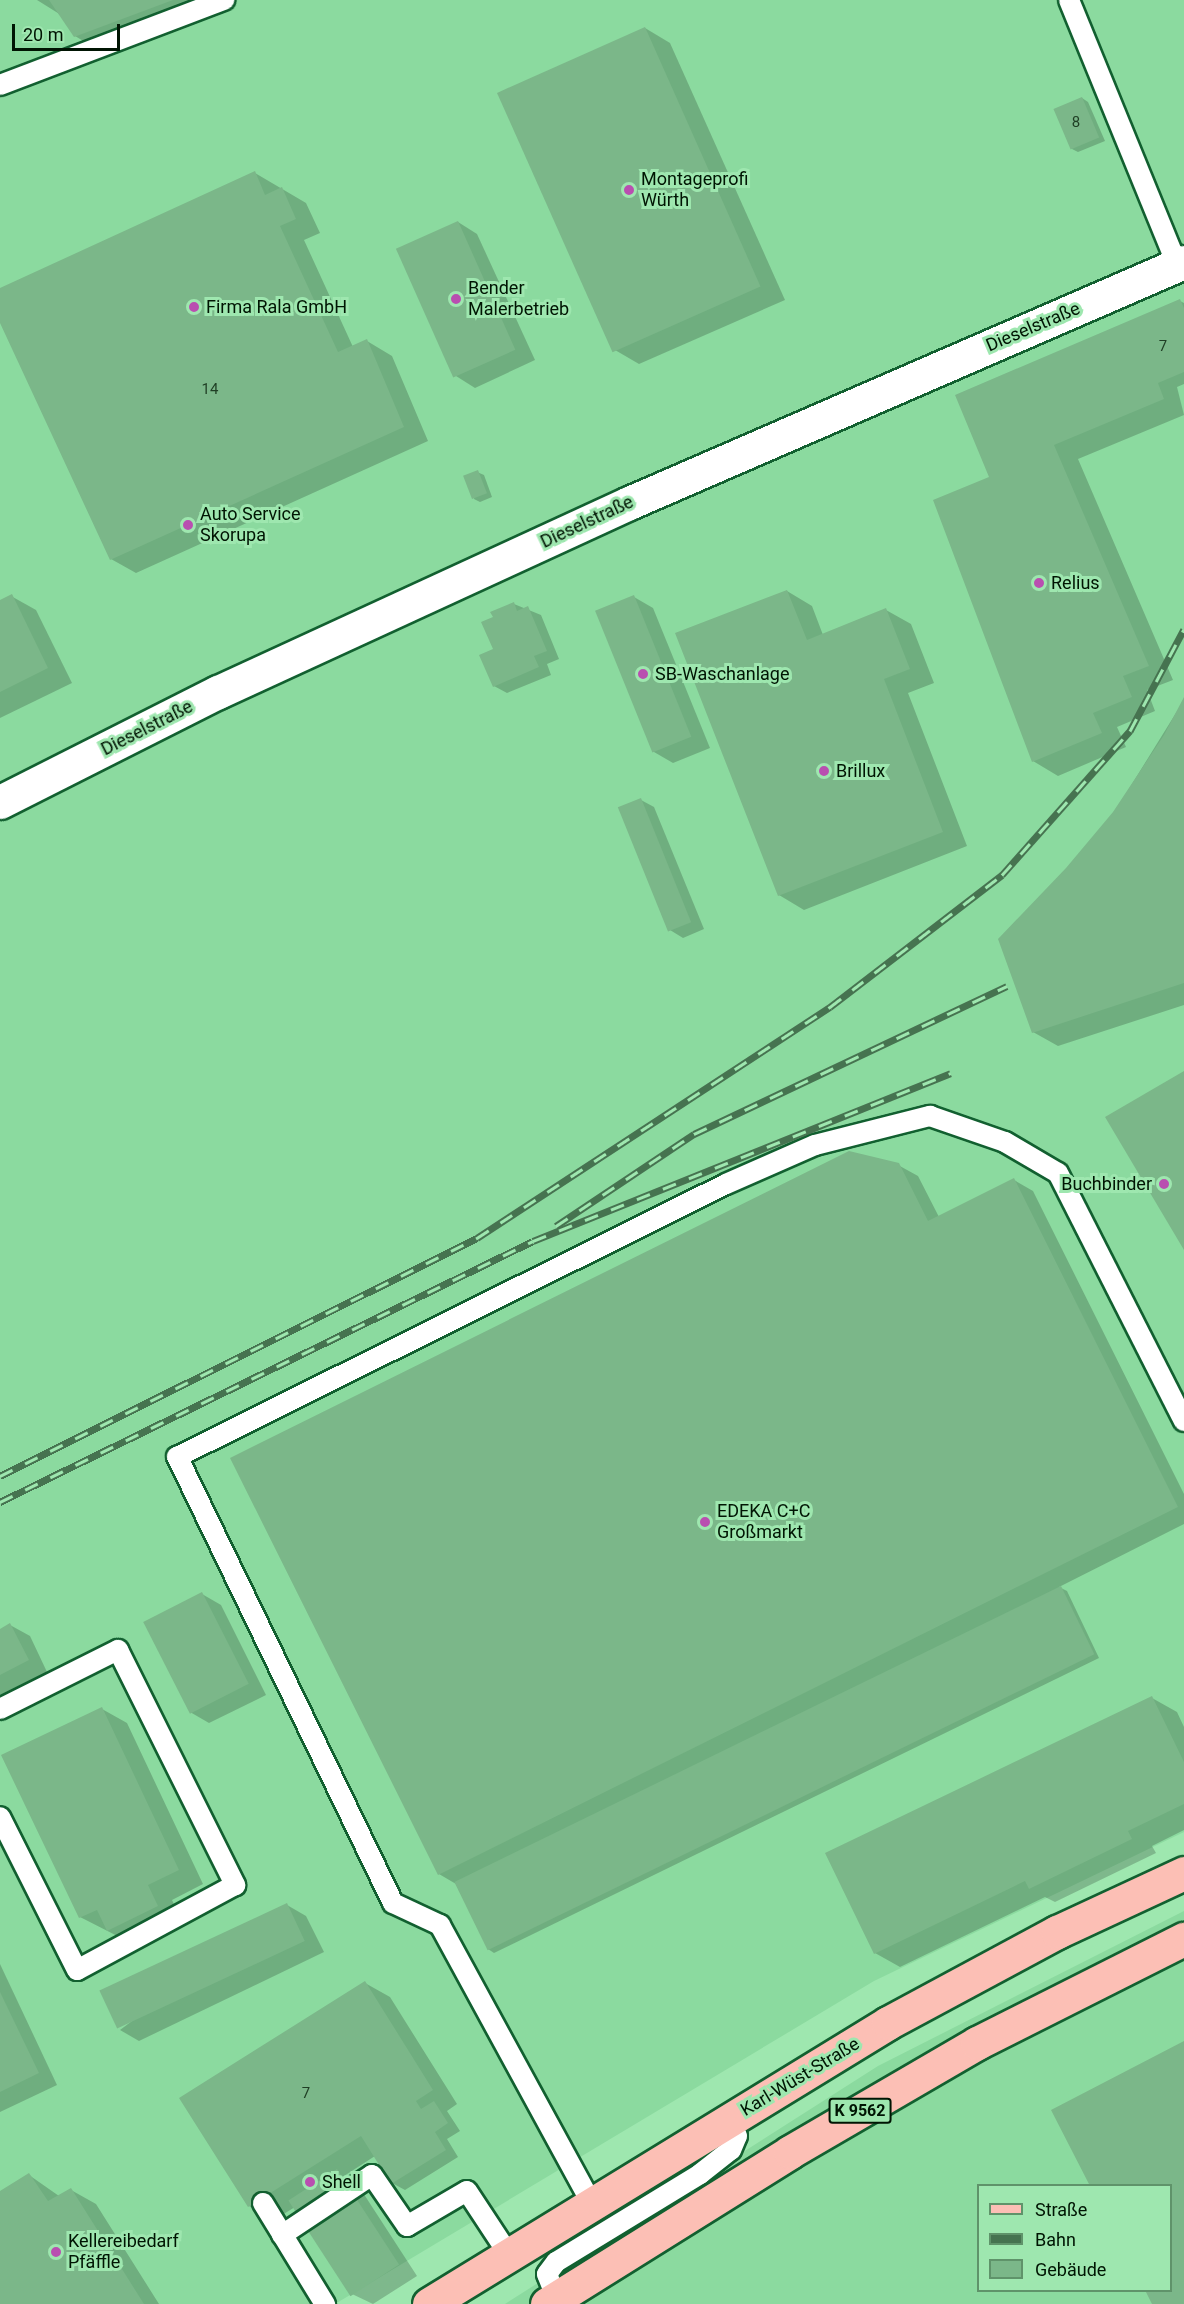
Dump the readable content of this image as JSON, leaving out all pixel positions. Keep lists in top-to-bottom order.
{
  "streets": {
    "main road": ["Karl-Wüst-Straße", "K 9562"],
    "street": ["Dieselstraße"]
  },
  "places": [
    "Montageprofi Würth",
    "Bender Malerbetrieb",
    "Firma Rala GmbH",
    "Auto Service Skorupa",
    "Relius",
    "SB-Waschanlage",
    "Brillux",
    "Buchbinder",
    "EDEKA C+C Großmarkt",
    "Shell",
    "Kellereibedarf Pfäffle"
  ],
  "house_numbers": [
    "8",
    "7",
    "14",
    "7"
  ],
  "legend": ["Straße", "Bahn", "Gebäude"],
  "scale_bar": "20 m"
}
